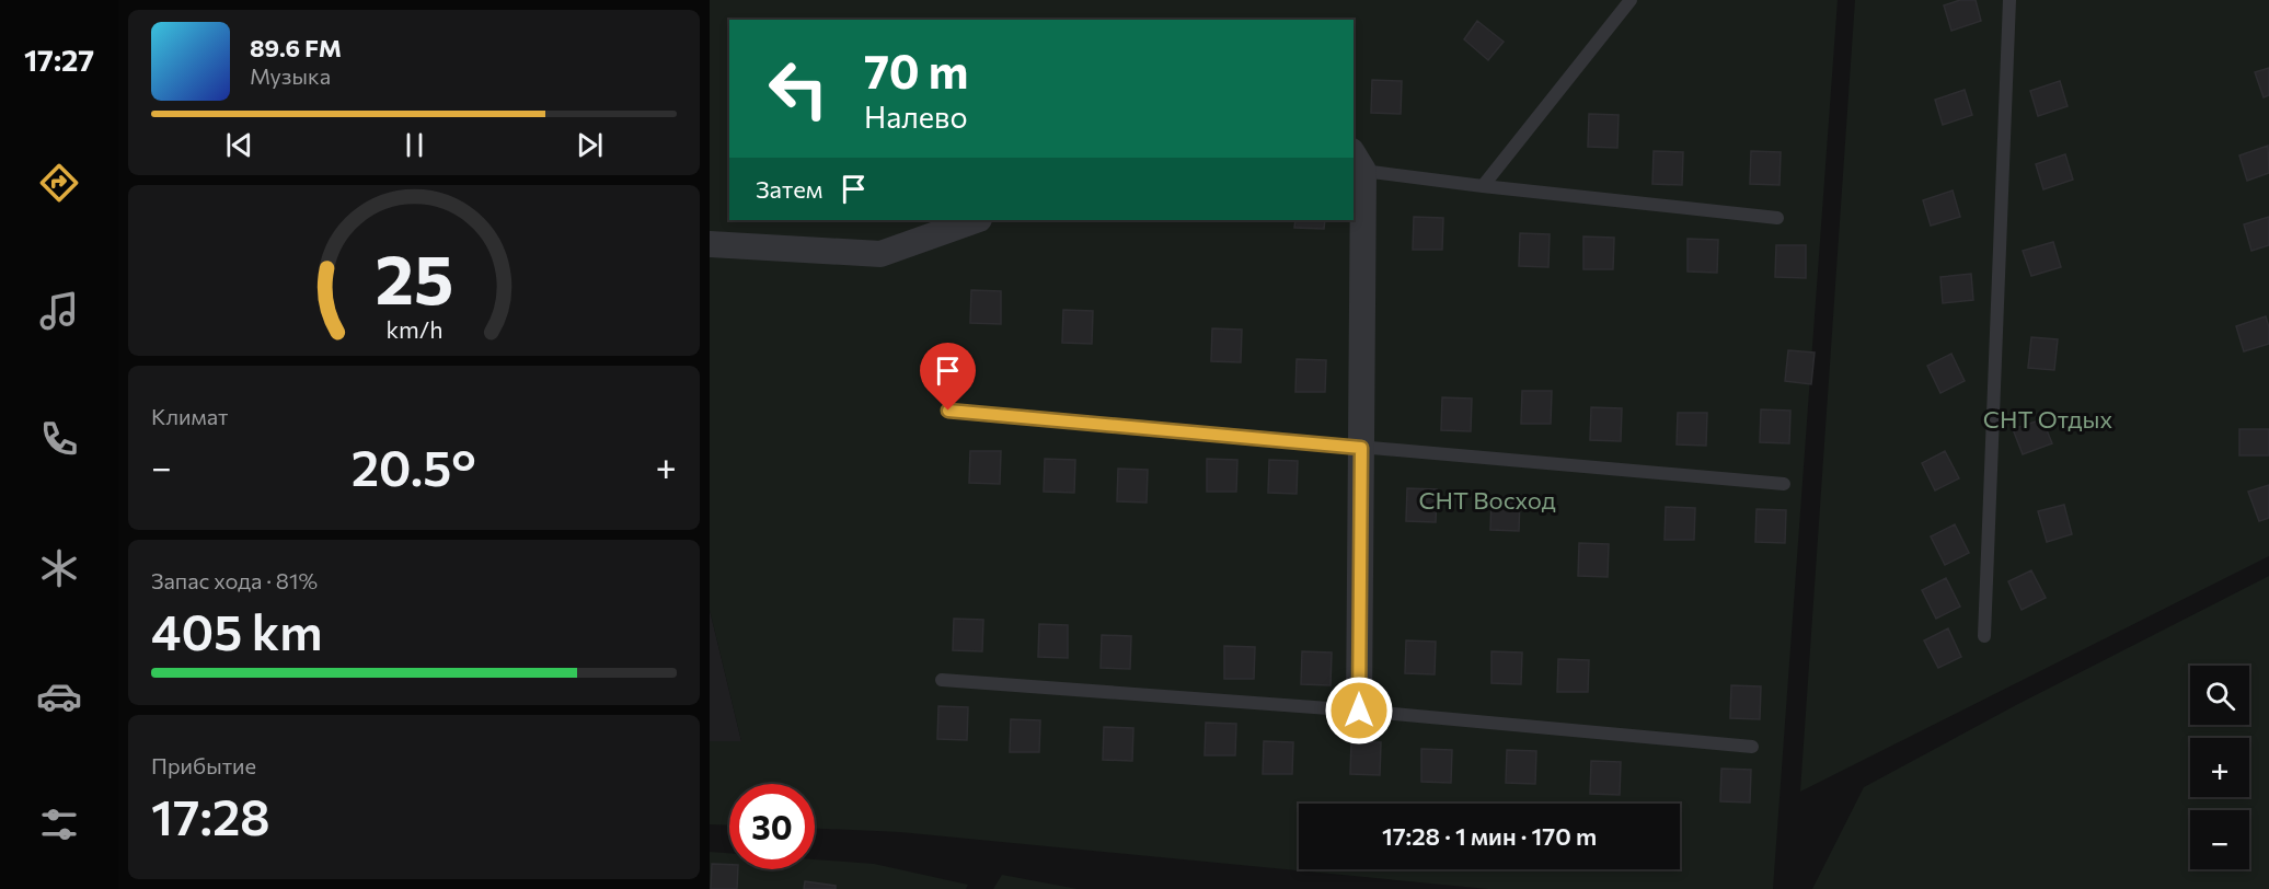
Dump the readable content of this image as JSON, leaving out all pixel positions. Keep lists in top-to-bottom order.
{
  "parks": ["СНТ Отдых", "СНТ Восход"],
  "page": {
    "tabs": "17:27",
    "turn": ["70 m", "Налево"],
    "song": ["89.6 FM", "Музыка"],
    "then": "Затем",
    "tile": [
      "Климат",
      ["Запас хода · 81%", "405 km"],
      ["Прибытие", "17:28"]
    ],
    "heat": ["−", "20.5°", "+"],
    "map_buttons": ["+", "−"],
    "limit": "30",
    "trip": "17:28 · 1 мин · 170 m",
    "gauge": ["25", "km/h"]
  }
}
